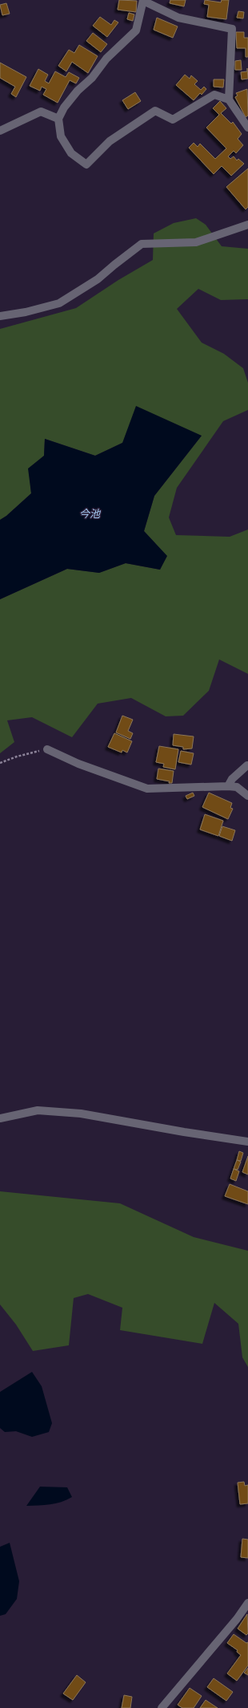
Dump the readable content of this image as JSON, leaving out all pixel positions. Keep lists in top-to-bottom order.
{
  "water": ["今池"]
}
